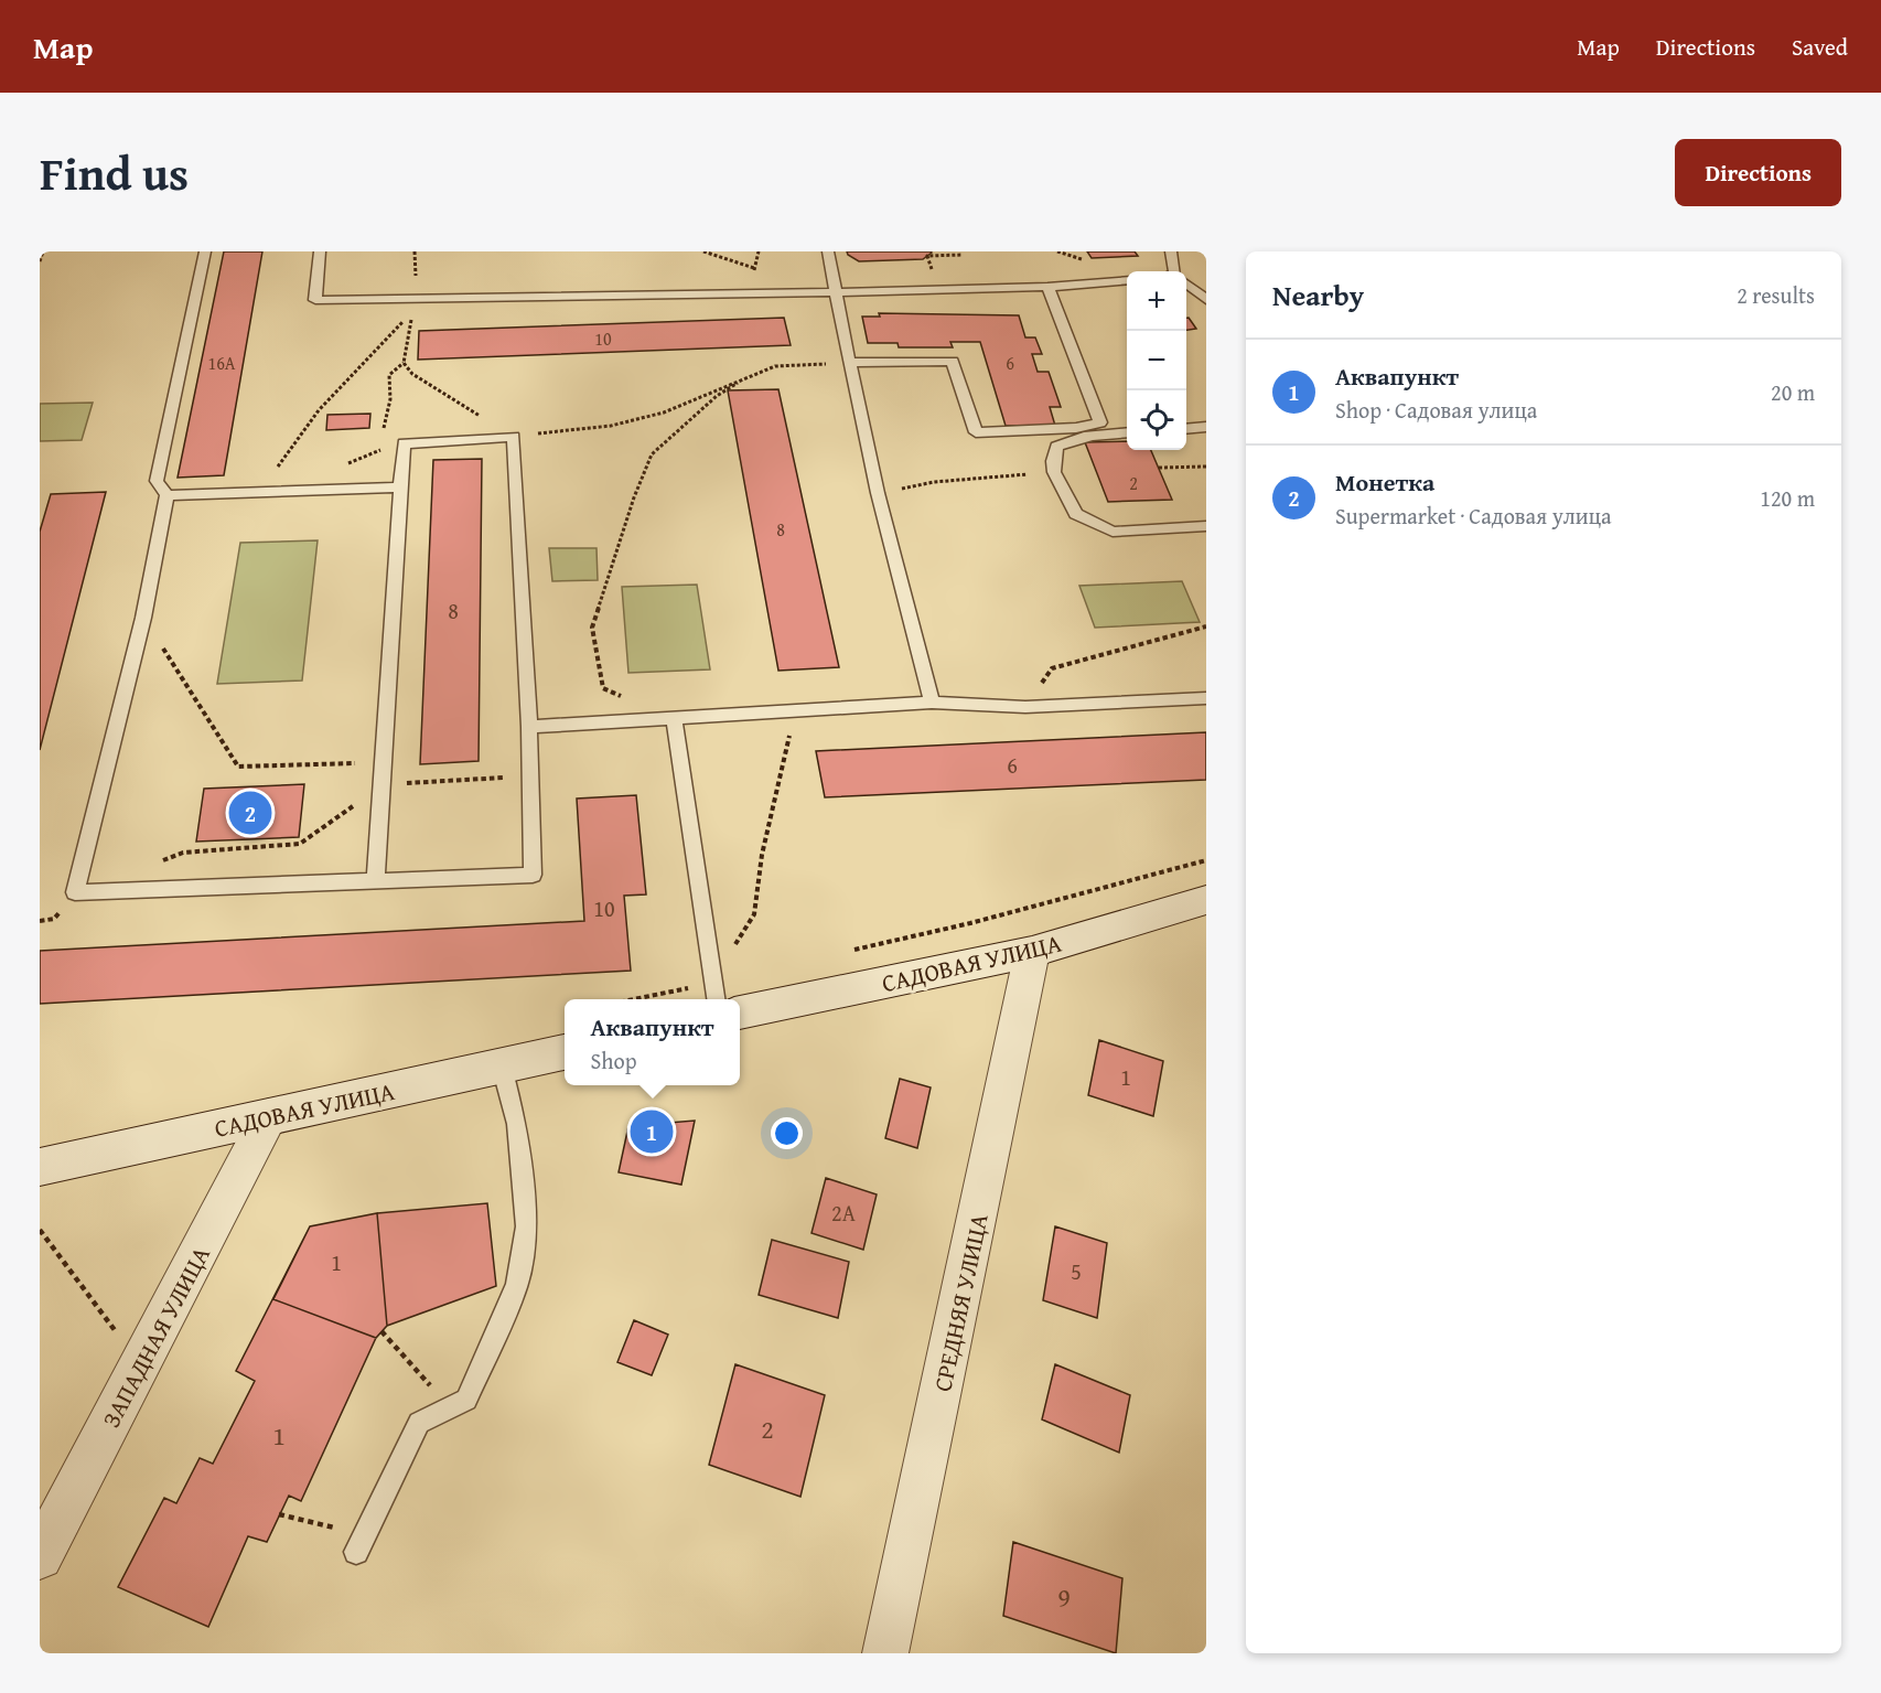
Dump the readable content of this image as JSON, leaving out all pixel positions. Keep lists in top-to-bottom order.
{
  "streets": {
    "main road": ["САДОВАЯ УЛИЦА"],
    "street": ["СРЕДНЯЯ УЛИЦА", "ЗАПАДНАЯ УЛИЦА"]
  },
  "crossings": [
    ["САДОВАЯ УЛИЦА", "СРЕДНЯЯ УЛИЦА"],
    ["САДОВАЯ УЛИЦА", "ЗАПАДНАЯ УЛИЦА"]
  ],
  "house_numbers": [
    "10",
    "16А",
    "6",
    "2",
    "8",
    "8",
    "6",
    "10",
    "1",
    "2А",
    "1",
    "5",
    "2",
    "1",
    "9"
  ],
  "page": {
    "header": "Map",
    "nav": ["Map", "Directions", "Saved"],
    "title": "Find us",
    "buttons": "Directions",
    "heading": ["Nearby", "2 results"],
    "map_buttons": ["+", "−"],
    "list": [
      {
        "mark": "1",
        "name": "Аквапункт",
        "note": "Shop · Садовая улица",
        "value": "20 m"
      },
      {
        "mark": "2",
        "name": "Монетка",
        "note": "Supermarket · Садовая улица",
        "value": "120 m"
      }
    ],
    "pins": ["2", "1"],
    "popup": ["Аквапункт", "Shop"]
  }
}
